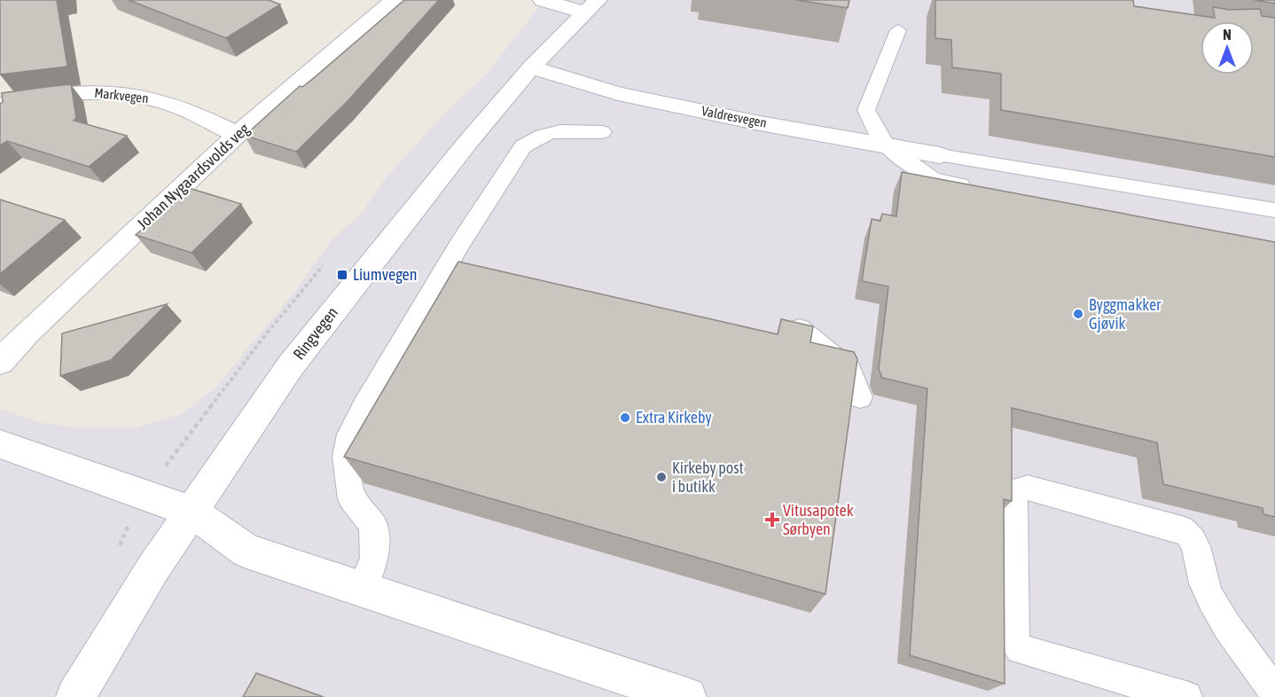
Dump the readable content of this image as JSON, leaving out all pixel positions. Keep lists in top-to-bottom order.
{
  "streets": {
    "street": [
      "Markvegen",
      "Valdresvegen",
      "Johan Nygaardsvolds veg",
      "Ringvegen"
    ]
  },
  "crossings": [
    ["Markvegen", "Johan Nygaardsvolds veg"],
    ["Valdresvegen", "Ringvegen"]
  ],
  "places": {
    "transit": ["Liumvegen"],
    "other": ["Byggmakker Gjøvik", "Extra Kirkeby", "Kirkeby post i butikk"],
    "health": ["Vitusapotek Sørbyen"]
  },
  "north": "top"
}
